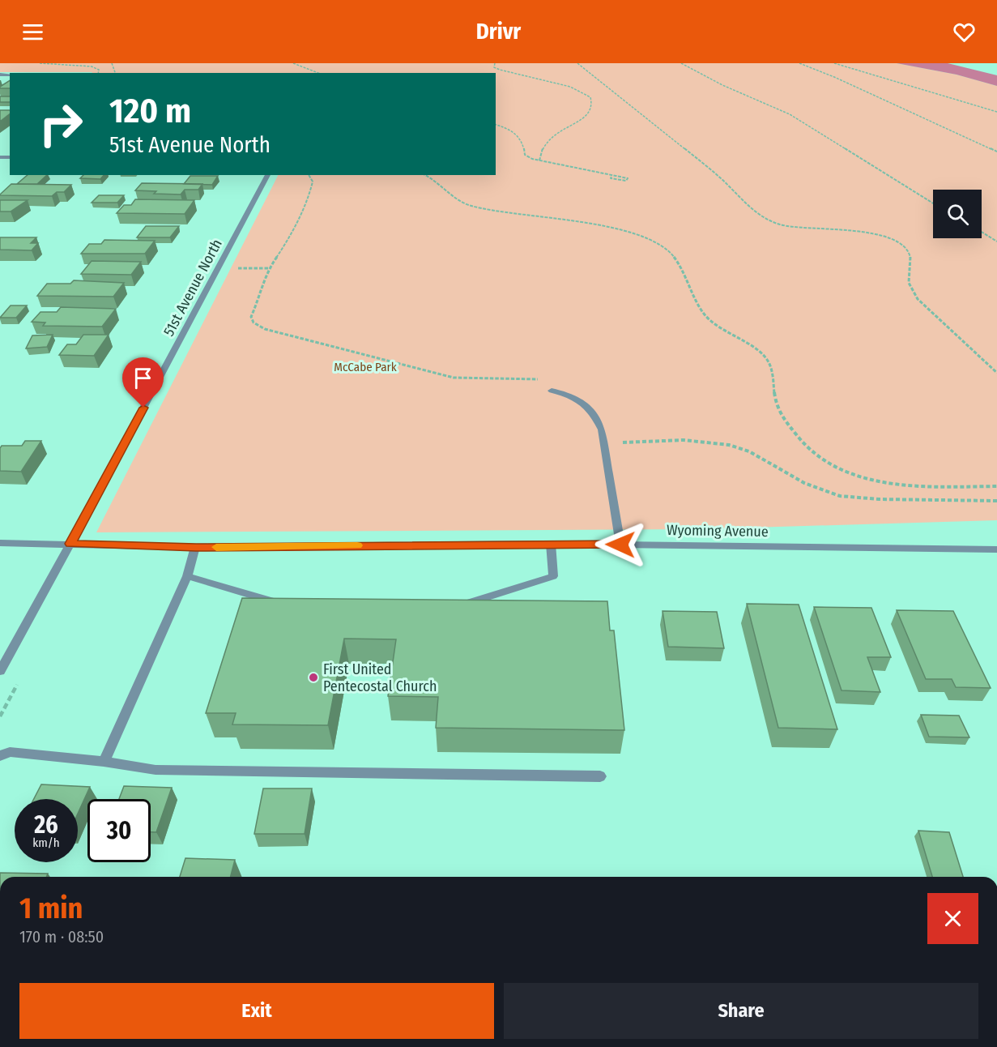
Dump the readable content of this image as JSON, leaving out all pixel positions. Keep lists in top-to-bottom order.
{
  "streets": {
    "street": ["51st Avenue North", "Wyoming Avenue"]
  },
  "crossings": [
    ["51st Avenue North", "Wyoming Avenue"]
  ],
  "parks": ["McCabe Park"],
  "places": ["First United Pentecostal Church"],
  "page": {
    "header": "Drivr",
    "turn": ["120 m", "51st Avenue North"],
    "speed": "26 km/h",
    "limit": "30",
    "heading": ["1 min", "170 m · 08:50"],
    "buttons": ["Exit", "Share"]
  }
}
